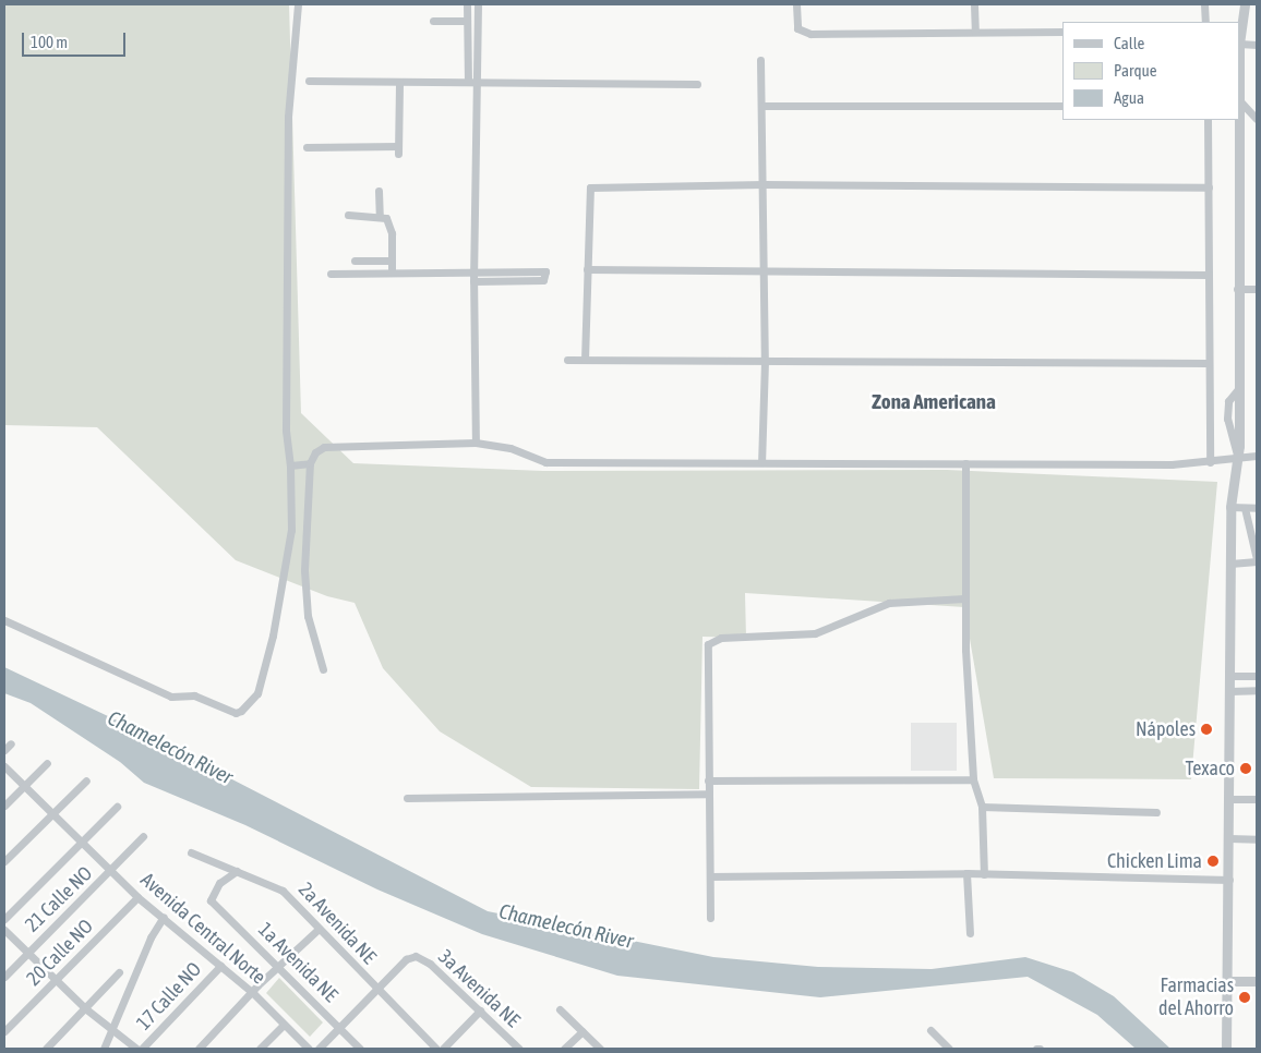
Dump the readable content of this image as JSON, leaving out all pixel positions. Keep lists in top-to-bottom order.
{
  "streets": {
    "street": [
      "21 Calle NO",
      "2a Avenida NE",
      "Avenida Central Norte",
      "20 Calle NO",
      "1a Avenida NE",
      "3a Avenida NE",
      "17 Calle NO"
    ]
  },
  "crossings": [
    ["21 Calle NO", "Avenida Central Norte"],
    ["2a Avenida NE", "1a Avenida NE"],
    ["2a Avenida NE", "3a Avenida NE"],
    ["Avenida Central Norte", "20 Calle NO"],
    ["Avenida Central Norte", "17 Calle NO"]
  ],
  "districts": ["Zona Americana"],
  "water": ["Chamelecón River"],
  "places": [
    "Nápoles",
    "Texaco",
    "Chicken Lima",
    "Farmacias del Ahorro"
  ],
  "legend": ["Calle", "Parque", "Agua"],
  "scale_bar": "100 m"
}
